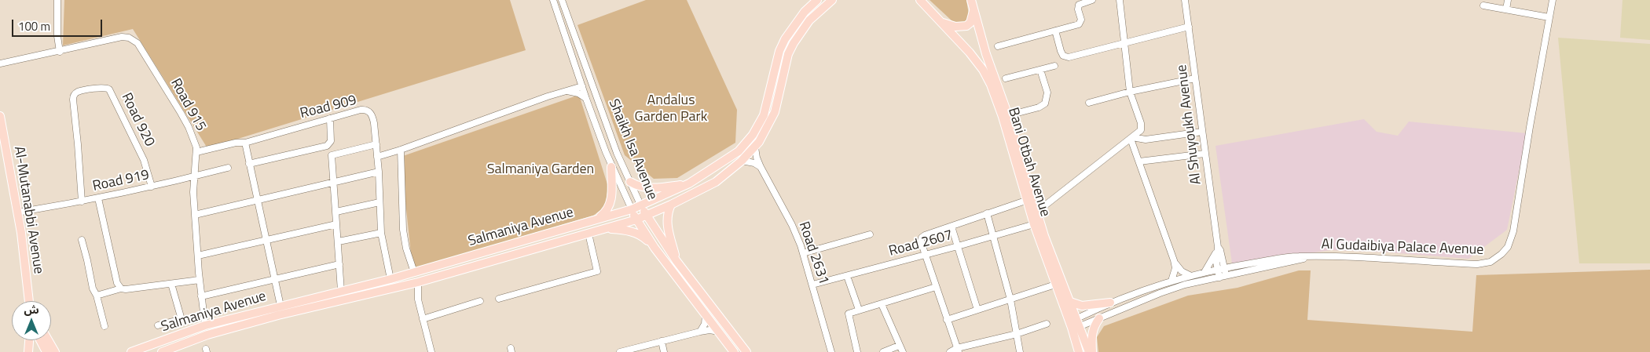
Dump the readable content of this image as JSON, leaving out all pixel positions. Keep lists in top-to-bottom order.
{
  "streets": {
    "main road": [
      "Shaikh Isa Avenue",
      "Bani Otbah Avenue",
      "Al-Mutanabbi Avenue",
      "Salmaniya Avenue"
    ],
    "street": [
      "Road 915",
      "Road 909",
      "Road 920",
      "Al Shuyoukh Avenue",
      "Road 919",
      "Road 2607",
      "Al Gudaibiya Palace Avenue",
      "Road 2631"
    ]
  },
  "crossings": [
    ["Road 915", "Road 909"],
    ["Road 915", "Road 919"],
    ["Road 915", "Salmaniya Avenue"],
    ["Road 909", "Salmaniya Avenue"],
    ["Road 920", "Road 919"],
    ["Al Shuyoukh Avenue", "Al Gudaibiya Palace Avenue"],
    ["Shaikh Isa Avenue", "Salmaniya Avenue"],
    ["Bani Otbah Avenue", "Road 2607"],
    ["Bani Otbah Avenue", "Al Gudaibiya Palace Avenue"],
    ["Road 919", "Al-Mutanabbi Avenue"],
    ["Salmaniya Avenue", "Road 2631"],
    ["Road 2607", "Road 2631"]
  ],
  "parks": ["Andalus Garden Park", "Salmaniya Garden"],
  "scale_bar": "100 m",
  "north": "top"
}
